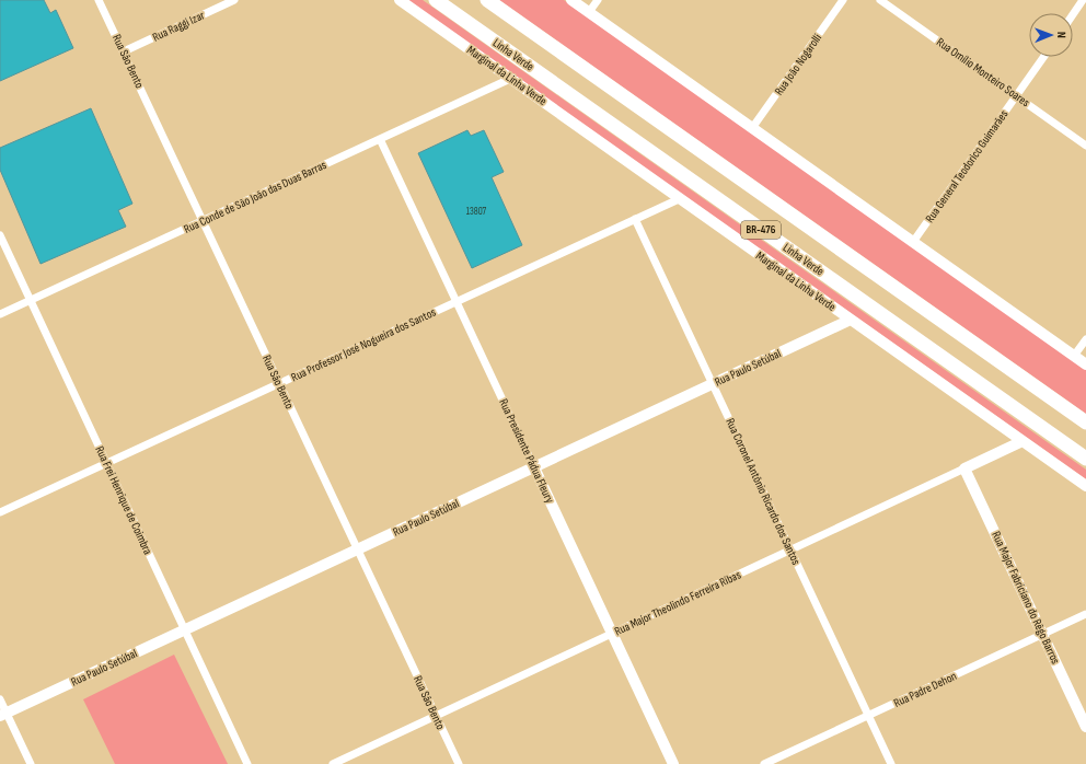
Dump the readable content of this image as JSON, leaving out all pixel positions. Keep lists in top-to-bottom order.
{
  "streets": {
    "highway": ["Linha Verde", "BR-476"],
    "main road": [
      "Marginal da Linha Verde",
      "Rua Paulo Setúbal",
      "Rua Presidente Pádua Fleury",
      "Rua Major Fabriciano do Rêgo Barros",
      "Rua Major Theolindo Ferreira Ribas"
    ],
    "street": [
      "Rua Raggi Izar",
      "Rua São Bento",
      "Rua João Nogarolli",
      "Rua Omílio Monteiro Soares",
      "Rua General Teodorico Guimarães",
      "Rua Conde de São João das Duas Barras",
      "Rua Professor José Nogueira dos Santos",
      "Rua Coronel Antônio Ricardo dos Santos",
      "Rua Frei Henrique de Coimbra",
      "Rua Padre Dehon"
    ]
  },
  "crossings": [
    ["Rua Raggi Izar", "Rua São Bento"],
    ["Rua São Bento", "Rua Conde de São João das Duas Barras"],
    ["Rua São Bento", "Rua Professor José Nogueira dos Santos"],
    ["Rua São Bento", "Rua Paulo Setúbal"],
    ["Rua São Bento", "Rua Major Theolindo Ferreira Ribas"],
    ["Rua Omílio Monteiro Soares", "Rua General Teodorico Guimarães"],
    ["Marginal da Linha Verde", "Rua Conde de São João das Duas Barras"],
    ["Marginal da Linha Verde", "Rua Professor José Nogueira dos Santos"],
    ["Marginal da Linha Verde", "Rua Paulo Setúbal"],
    ["Marginal da Linha Verde", "Rua Major Theolindo Ferreira Ribas"],
    ["Rua Conde de São João das Duas Barras", "Rua Presidente Pádua Fleury"],
    ["Rua Conde de São João das Duas Barras", "Rua Frei Henrique de Coimbra"],
    ["Rua Professor José Nogueira dos Santos", "Rua Presidente Pádua Fleury"],
    ["Rua Professor José Nogueira dos Santos", "Rua Coronel Antônio Ricardo dos Santos"],
    ["Rua Professor José Nogueira dos Santos", "Rua Frei Henrique de Coimbra"],
    ["Rua Paulo Setúbal", "Rua Presidente Pádua Fleury"],
    ["Rua Paulo Setúbal", "Rua Coronel Antônio Ricardo dos Santos"],
    ["Rua Paulo Setúbal", "Rua Frei Henrique de Coimbra"],
    ["Rua Presidente Pádua Fleury", "Rua Major Theolindo Ferreira Ribas"],
    ["Rua Coronel Antônio Ricardo dos Santos", "Rua Major Theolindo Ferreira Ribas"],
    ["Rua Coronel Antônio Ricardo dos Santos", "Rua Padre Dehon"],
    ["Rua Major Fabriciano do Rêgo Barros", "Rua Major Theolindo Ferreira Ribas"],
    ["Rua Major Fabriciano do Rêgo Barros", "Rua Padre Dehon"]
  ],
  "house_numbers": ["13807"],
  "north": "right"
}
